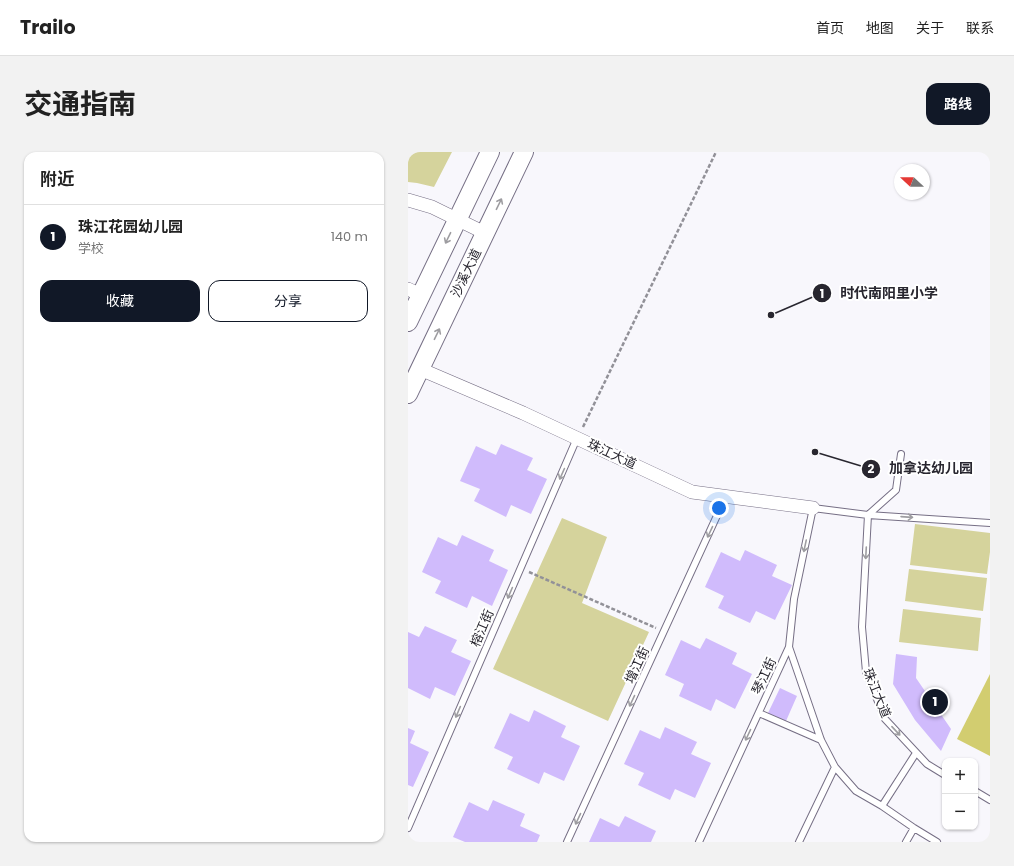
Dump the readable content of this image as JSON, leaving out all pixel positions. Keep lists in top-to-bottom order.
{
  "streets": {
    "main road": ["沙溪大道"],
    "street": ["珠江大道"],
    "lane": ["榕江街", "增江街", "琴江街"]
  },
  "crossings": [
    ["沙溪大道", "珠江大道"],
    ["珠江大道", "榕江街"],
    ["珠江大道", "增江街"],
    ["珠江大道", "琴江街"]
  ],
  "one_way": ["榕江街", "增江街", "琴江街"],
  "places": ["时代南阳里小学", "加拿达幼儿园"],
  "north": "left",
  "page": {
    "header": "Trailo",
    "nav": [
      "首页",
      "地图",
      "关于",
      "联系"
    ],
    "title": "交通指南",
    "buttons": [
      "路线",
      ["收藏", "分享"]
    ],
    "heading": "附近",
    "list": [
      {
        "mark": "1",
        "name": "珠江花园幼儿园",
        "note": "学校",
        "value": "140 m"
      }
    ],
    "pins": "1",
    "map_buttons": ["+", "−"]
  }
}
